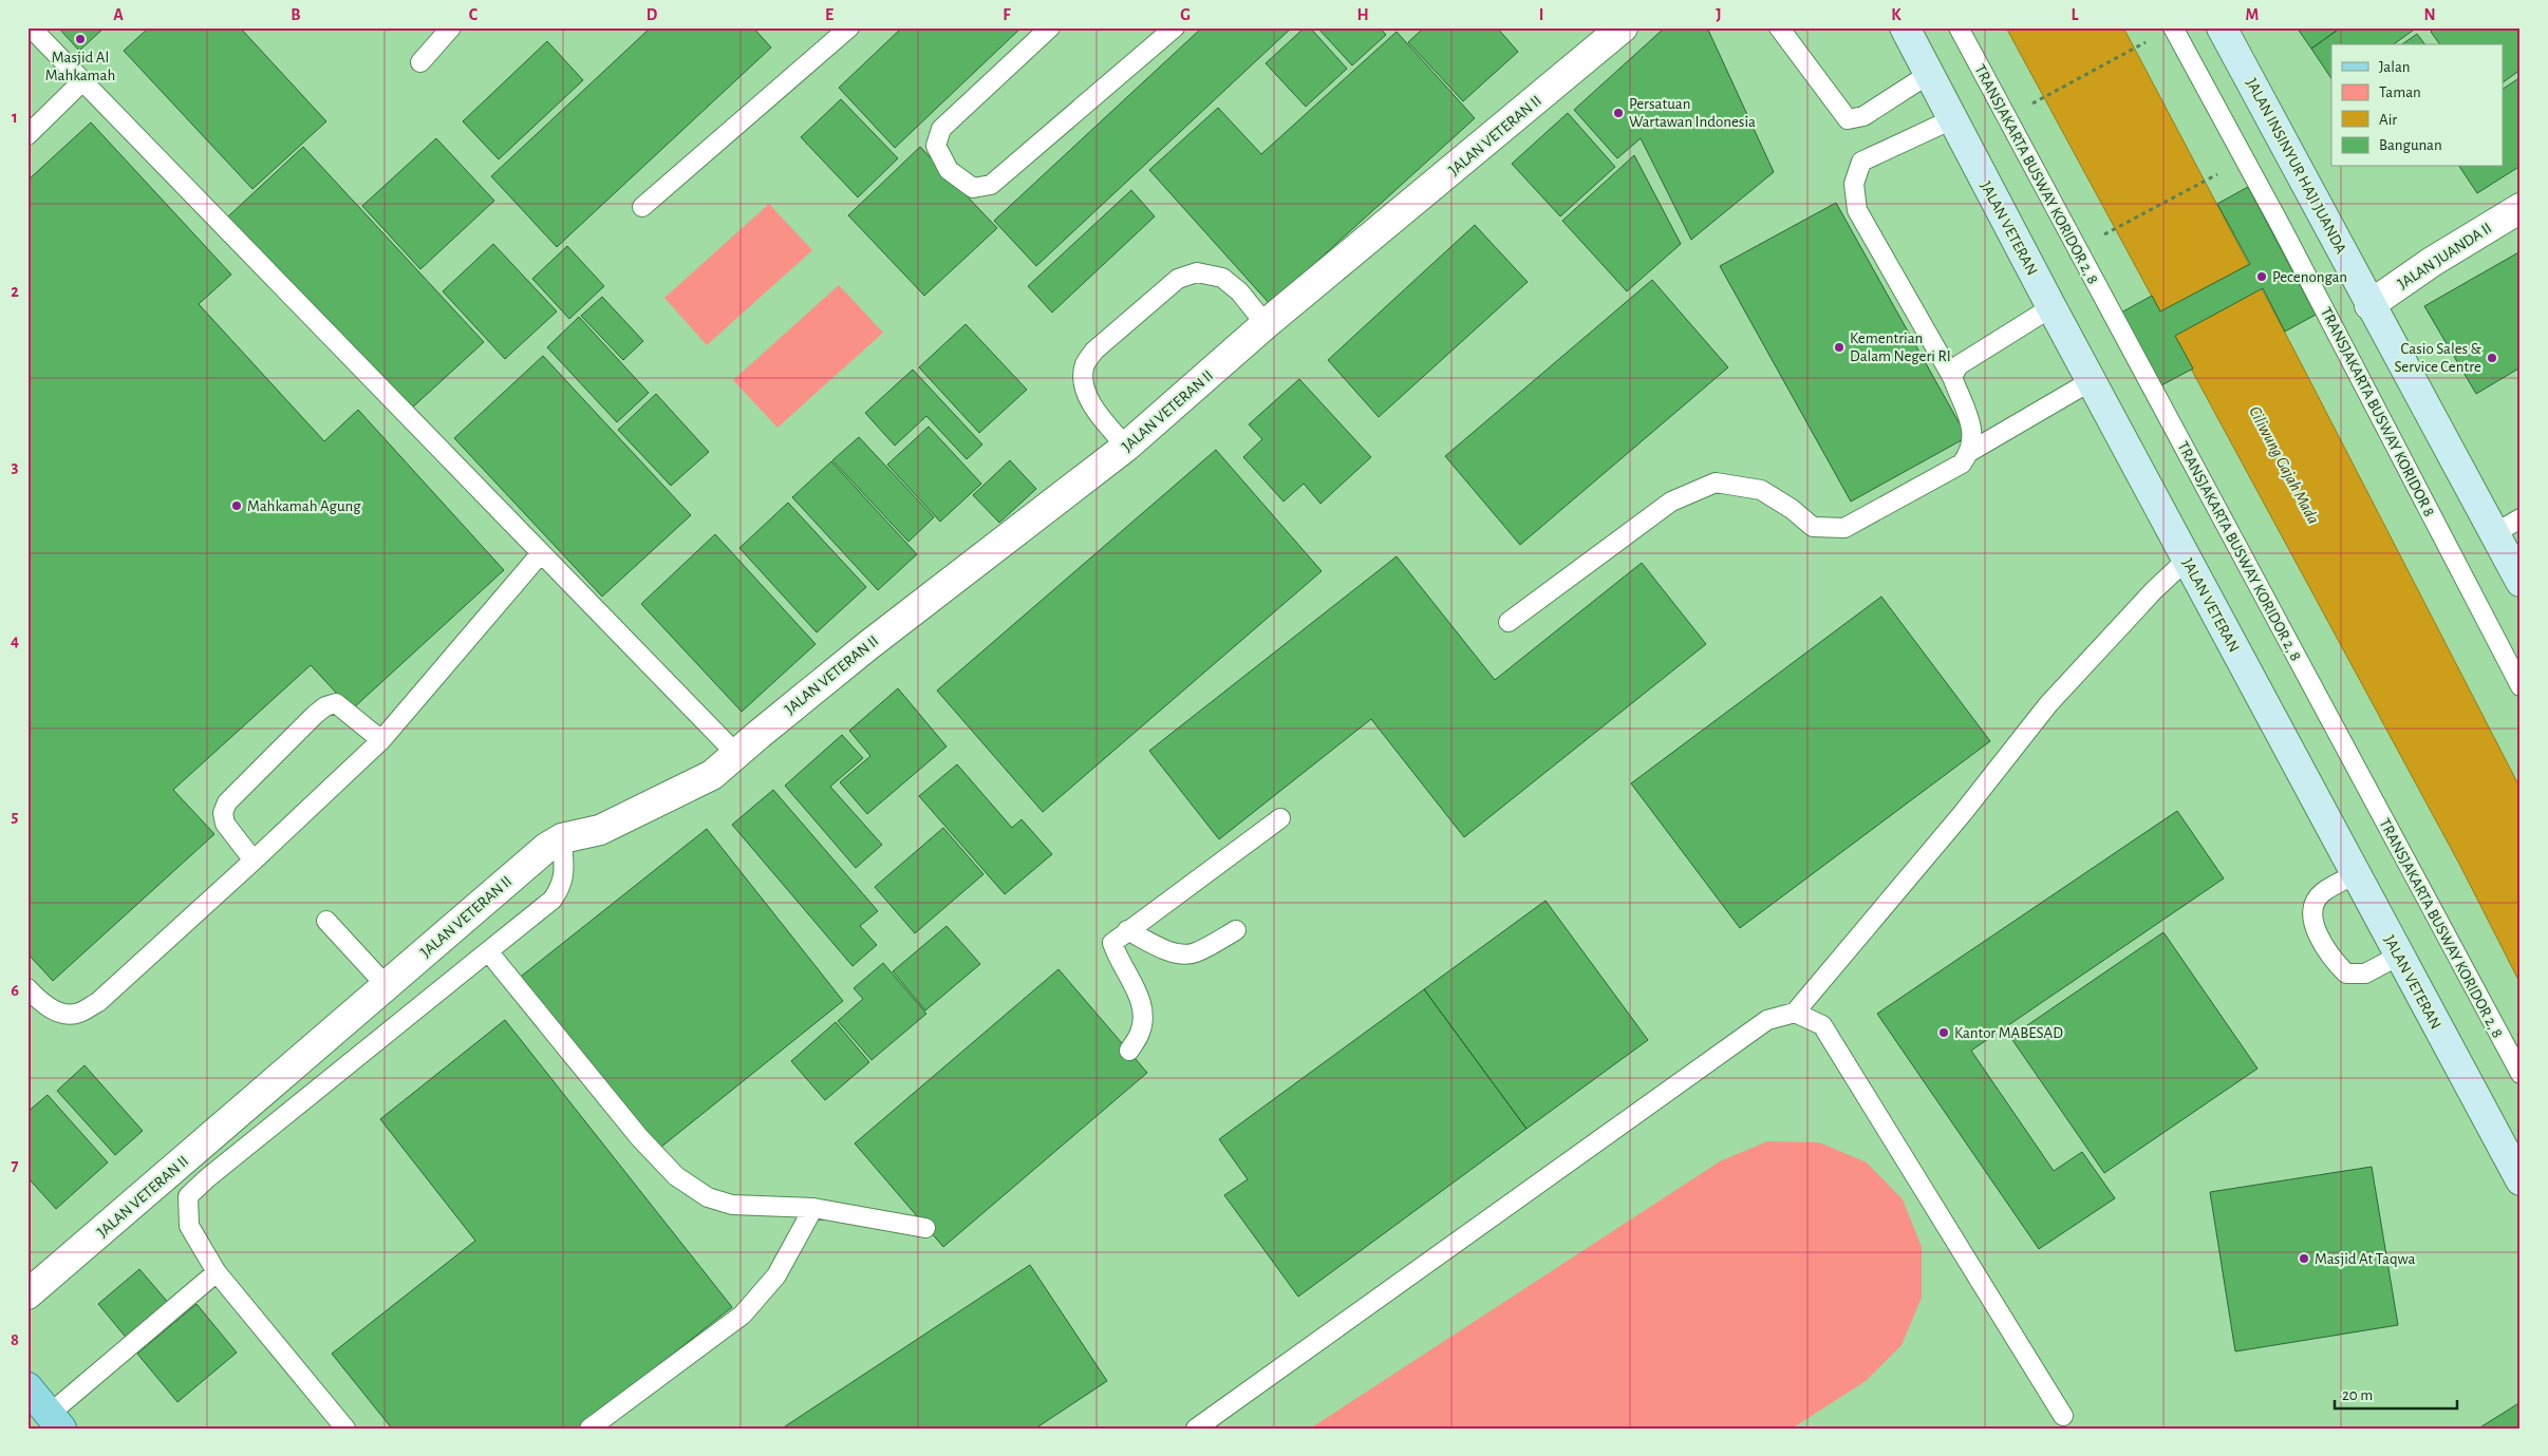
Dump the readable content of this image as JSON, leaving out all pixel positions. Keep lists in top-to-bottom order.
{
  "streets": {
    "main road": ["JALAN INSINYUR HAJI JUANDA", "JALAN VETERAN"],
    "street": ["JALAN VETERAN II", "JALAN JUANDA II"],
    "lane": ["TRANSJAKARTA BUSWAY KORIDOR 2, 8", "TRANSJAKARTA BUSWAY KORIDOR 8"]
  },
  "crossings": [
    ["JALAN INSINYUR HAJI JUANDA", "JALAN JUANDA II"]
  ],
  "water": ["Ciliwung Gajah Mada"],
  "places": [
    "Masjid Al Mahkamah",
    "Persatuan Wartawan Indonesia",
    "Pecenongan",
    "Kementrian Dalam Negeri RI",
    "Casio Sales & Service Centre",
    "Mahkamah Agung",
    "Kantor MABESAD",
    "Masjid At Taqwa"
  ],
  "legend": [
    "Jalan",
    "Taman",
    "Air",
    "Bangunan"
  ],
  "scale_bar": "20 m",
  "grid": {
    "columns": [
      "A",
      "B",
      "C",
      "D",
      "E",
      "F",
      "G",
      "H",
      "I",
      "J",
      "K",
      "L",
      "M",
      "N"
    ],
    "rows": [
      "1",
      "2",
      "3",
      "4",
      "5",
      "6",
      "7",
      "8"
    ]
  }
}
